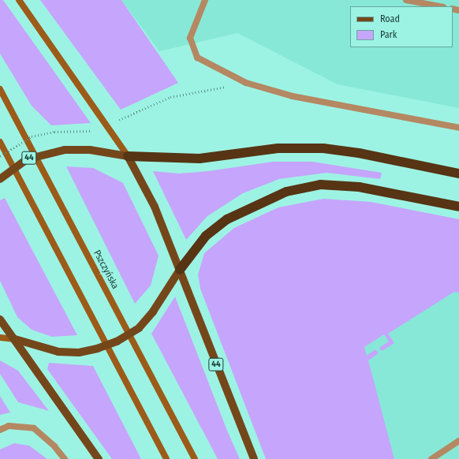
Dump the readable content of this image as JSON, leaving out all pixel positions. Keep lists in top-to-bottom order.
{
  "streets": {
    "main road": ["44", "Pszczyńska"]
  },
  "legend": ["Road", "Park"]
}
